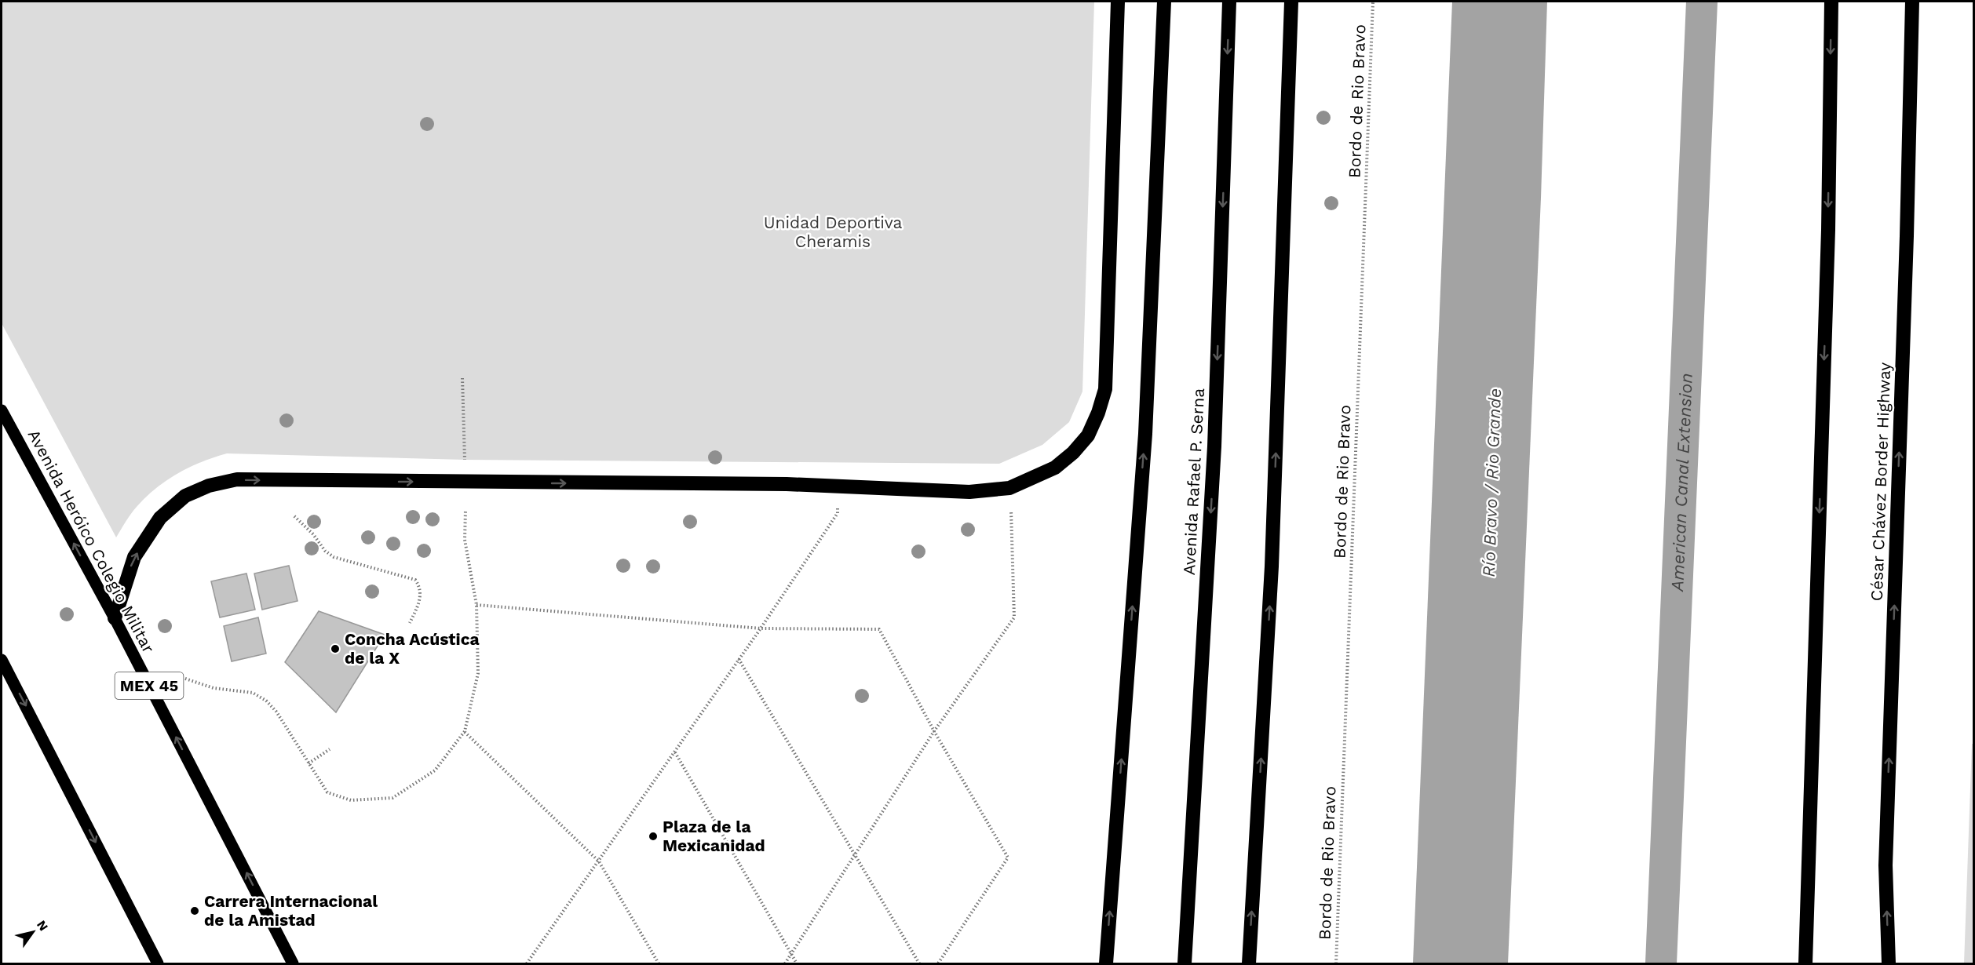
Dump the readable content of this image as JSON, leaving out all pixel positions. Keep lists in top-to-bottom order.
{
  "streets": {
    "highway": ["Avenida Rafael P. Serna", "César Chávez Border Highway"],
    "main road": ["Avenida Heróico Colegio Militar", "MEX 45"],
    "path": ["Bordo de Rio Bravo"]
  },
  "one_way": ["Avenida Heróico Colegio Militar"],
  "water": ["Río Bravo / Rio Grande", "American Canal Extension"],
  "parks": ["Unidad Deportiva Cheramis"],
  "places": ["Concha Acústica de la X", "Plaza de la Mexicanidad", "Carrera Internacional de la Amistad"],
  "north": "top right"
}
